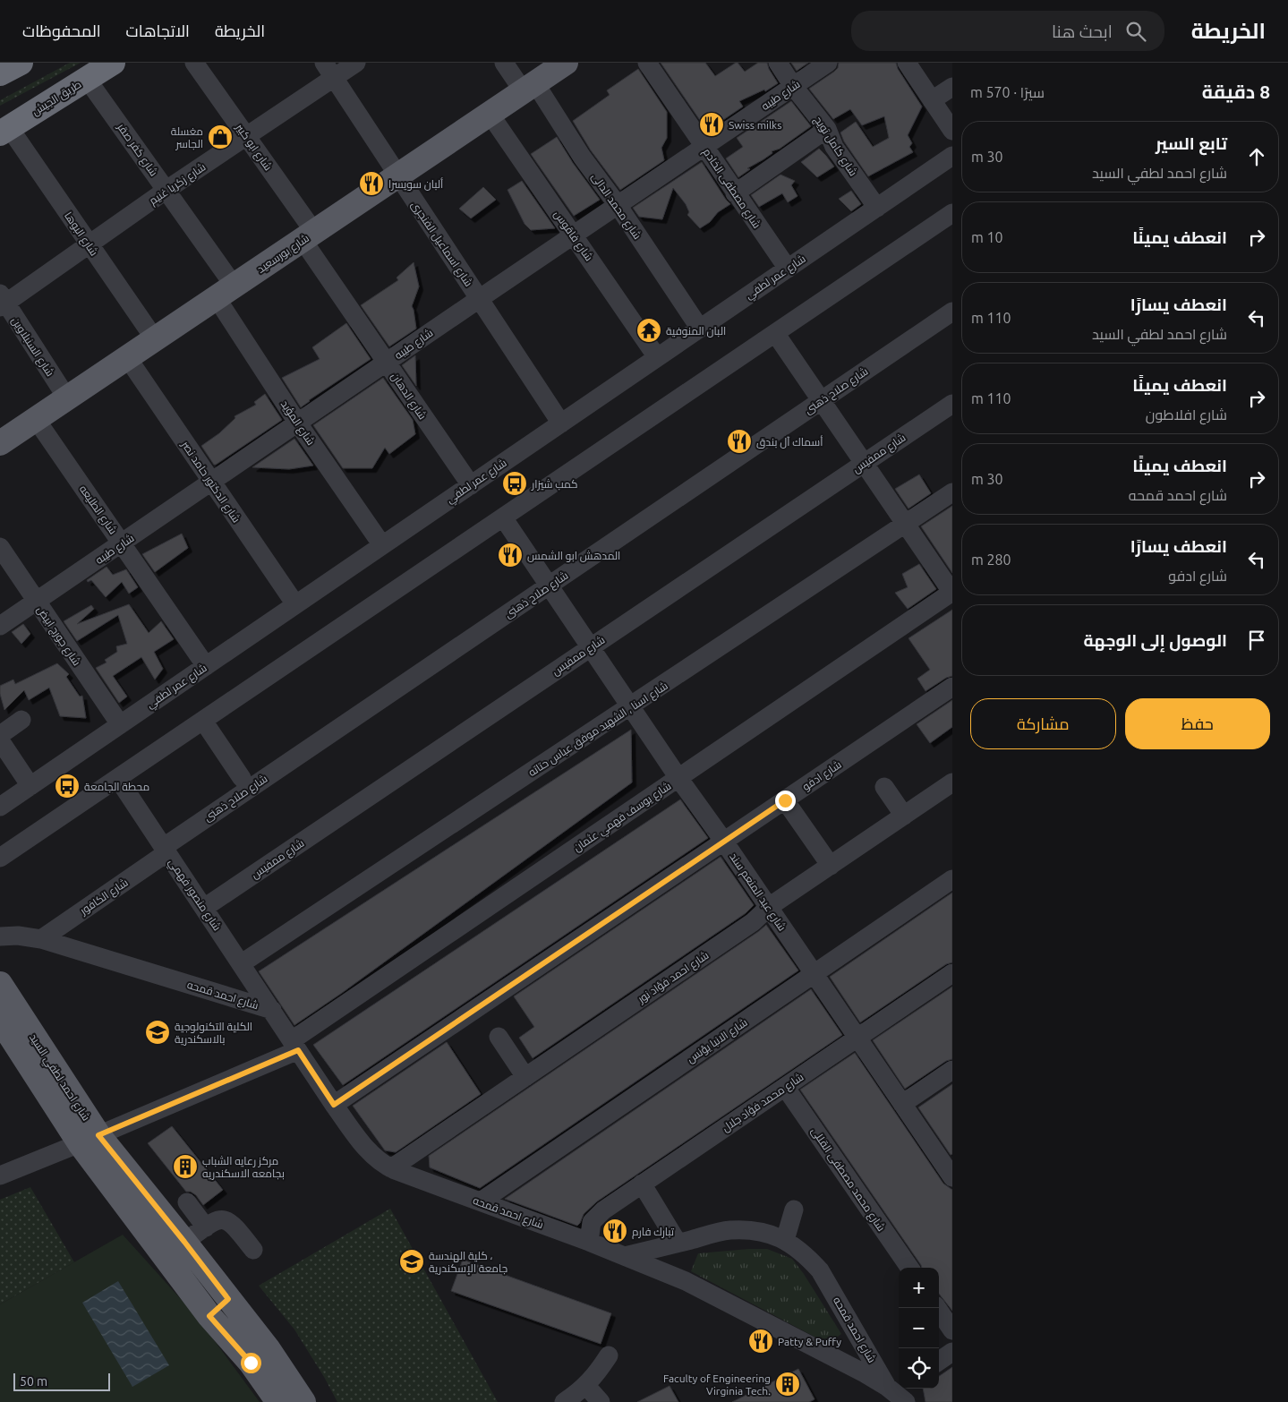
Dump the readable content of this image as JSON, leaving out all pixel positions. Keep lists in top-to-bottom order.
{
  "streets": {
    "highway": ["طريق الجيش"],
    "main road": ["شارع بورسعيد", "شارع احمد لطفي السيد"],
    "street": [
      "شارع طيبه",
      "شارع كامل تويج",
      "شارع ابو كبير",
      "شارع كفر صقر",
      "شارع زكريا غنيم",
      "شارع مصطفى الخادم",
      "شارع محمد الدالى",
      "شارع البوها",
      "شارع فاقوس",
      "شارع اسماعيل الفنجرى",
      "شارع عمر لطفي",
      "شارع السنبلاوين",
      "شارع صلاح ذهنى",
      "شارع الدهان",
      "شارع المؤيد",
      "شارع ممفيس",
      "شارع الدكتور حامد نصر",
      "شارع الطليعه",
      "شارع جورج ابيض",
      "شارع اسنا , الشهيد موفق عباس حتاته",
      "شارع ادفو",
      "شارع يوسف فهمي عثمان",
      "شارع عبد المنعم سند",
      "شارع منصور فهمي",
      "شارع الكافور",
      "شارع احمد فؤاد نور",
      "شارع احمد قمحه",
      "شارع الانبا يؤنس",
      "شارع محمد فؤاد جلال",
      "شارع محمد مصطفى القللى"
    ]
  },
  "crossings": [
    ["شارع طيبه", "شارع كامل تويج"],
    ["شارع طيبه", "شارع مصطفى الخادم"],
    ["شارع طيبه", "شارع محمد الدالى"],
    ["شارع طيبه", "شارع فاقوس"],
    ["شارع طيبه", "شارع اسماعيل الفنجرى"],
    ["شارع طيبه", "شارع الدهان"],
    ["شارع طيبه", "شارع المؤيد"],
    ["شارع طيبه", "شارع الدكتور حامد نصر"],
    ["شارع طيبه", "شارع الطليعه"],
    ["شارع طيبه", "شارع جورج ابيض"],
    ["طريق الجيش", "شارع كفر صقر"],
    ["طريق الجيش", "شارع البوها"],
    ["شارع كامل تويج", "شارع عمر لطفي"],
    ["شارع ابو كبير", "شارع زكريا غنيم"],
    ["شارع ابو كبير", "شارع بورسعيد"],
    ["شارع ابو كبير", "شارع الدهان"],
    ["شارع كفر صقر", "شارع زكريا غنيم"],
    ["شارع كفر صقر", "شارع بورسعيد"],
    ["شارع كفر صقر", "شارع المؤيد"],
    ["شارع زكريا غنيم", "شارع البوها"],
    ["شارع زكريا غنيم", "شارع اسماعيل الفنجرى"],
    ["شارع زكريا غنيم", "شارع السنبلاوين"],
    ["شارع مصطفى الخادم", "شارع عمر لطفي"],
    ["شارع محمد الدالى", "شارع بورسعيد"],
    ["شارع محمد الدالى", "شارع عمر لطفي"],
    ["شارع البوها", "شارع بورسعيد"],
    ["شارع فاقوس", "شارع بورسعيد"],
    ["شارع فاقوس", "شارع عمر لطفي"],
    ["شارع اسماعيل الفنجرى", "شارع بورسعيد"],
    ["شارع اسماعيل الفنجرى", "شارع عمر لطفي"],
    ["شارع بورسعيد", "شارع السنبلاوين"],
    ["شارع بورسعيد", "شارع الدهان"],
    ["شارع بورسعيد", "شارع المؤيد"],
    ["شارع بورسعيد", "شارع الدكتور حامد نصر"],
    ["شارع بورسعيد", "شارع الطليعه"],
    ["شارع عمر لطفي", "شارع الدهان"],
    ["شارع عمر لطفي", "شارع المؤيد"],
    ["شارع عمر لطفي", "شارع الدكتور حامد نصر"],
    ["شارع عمر لطفي", "شارع الطليعه"],
    ["شارع عمر لطفي", "شارع جورج ابيض"],
    ["شارع صلاح ذهنى", "شارع عبد المنعم سند"],
    ["شارع صلاح ذهنى", "شارع منصور فهمي"],
    ["شارع صلاح ذهنى", "شارع الكافور"],
    ["شارع ممفيس", "شارع عبد المنعم سند"],
    ["شارع ممفيس", "شارع منصور فهمي"],
    ["شارع اسنا , الشهيد موفق عباس حتاته", "شارع عبد المنعم سند"],
    ["شارع اسنا , الشهيد موفق عباس حتاته", "شارع منصور فهمي"],
    ["شارع ادفو", "شارع عبد المنعم سند"],
    ["شارع ادفو", "شارع احمد قمحه"],
    ["شارع يوسف فهمي عثمان", "شارع عبد المنعم سند"],
    ["شارع يوسف فهمي عثمان", "شارع احمد قمحه"],
    ["شارع يوسف فهمي عثمان", "شارع احمد لطفي السيد"],
    ["شارع عبد المنعم سند", "شارع احمد فؤاد نور"],
    ["شارع عبد المنعم سند", "شارع الانبا يؤنس"],
    ["شارع عبد المنعم سند", "شارع محمد فؤاد جلال"],
    ["شارع منصور فهمي", "شارع الكافور"],
    ["شارع منصور فهمي", "شارع احمد قمحه"],
    ["شارع الكافور", "شارع احمد قمحه"],
    ["شارع احمد فؤاد نور", "شارع احمد قمحه"],
    ["شارع احمد قمحه", "شارع الانبا يؤنس"],
    ["شارع احمد قمحه", "شارع محمد فؤاد جلال"],
    ["شارع محمد فؤاد جلال", "شارع محمد مصطفى القللى"]
  ],
  "places": {
    "restaurant": [
      "Swiss milks",
      "ألبان سويسرا",
      "أسماك آل بندق",
      "المدهش ابو الشمس",
      "تبارك فارم",
      "Patty & Puffy"
    ],
    "shop": ["مغسلة الجاسر"],
    "temple": ["البان المنوفية"],
    "bus stop": ["كمب شيزار", "محطة الجامعة"],
    "school or university": ["الكلية التكنولوجية بالاسكندرية", "كلية الهندسة ، جامعة الإسكندرية"],
    "building": ["مركز رعايه الشباب بجامعه الاسكندريه", "Faculty of Engineering Virginia Tech."]
  },
  "scale_bar": "50 m",
  "page": {
    "header": "الخريطة",
    "search": "ابحث هنا",
    "nav": ["الخريطة", "الاتجاهات", "المحفوظات"],
    "heading": ["8 دقيقة", "سيرًا · 570 m"],
    "list": [
      ["تابع السير", "شارع احمد لطفي السيد", "30 m"],
      ["انعطف يمينًا", "10 m"],
      ["انعطف يسارًا", "شارع احمد لطفي السيد", "110 m"],
      ["انعطف يمينًا", "شارع افلاطون", "110 m"],
      ["انعطف يمينًا", "شارع احمد قمحه", "30 m"],
      ["انعطف يسارًا", "شارع ادفو", "280 m"],
      "الوصول إلى الوجهة"
    ],
    "buttons": ["حفظ", "مشاركة"],
    "map_buttons": ["+", "−"],
    "scale": "50 m"
  }
}
